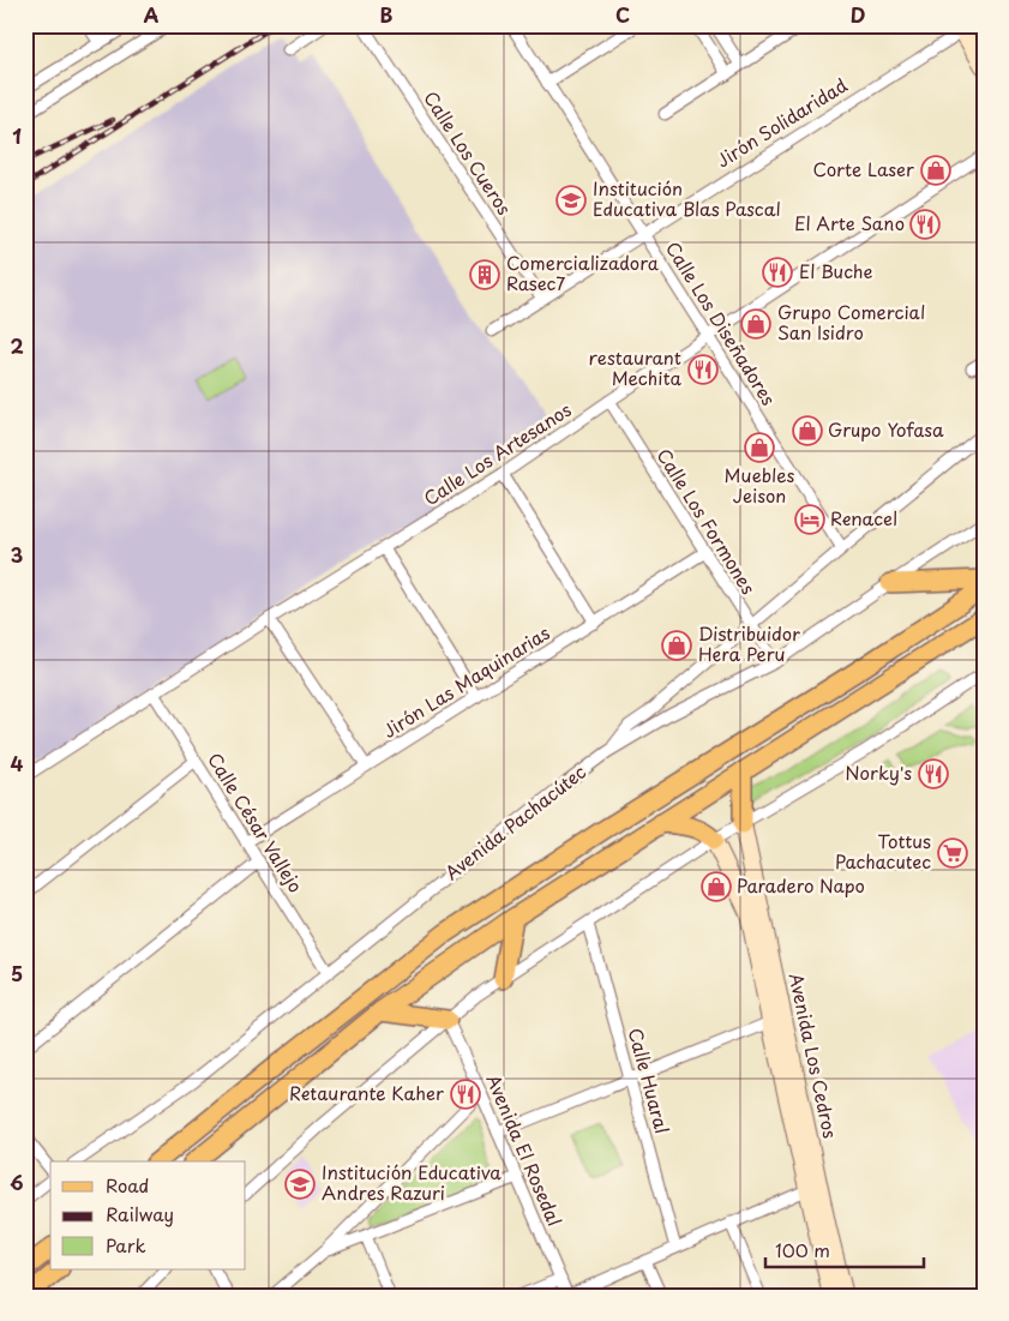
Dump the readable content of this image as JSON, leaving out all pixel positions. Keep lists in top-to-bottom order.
{
  "streets": {
    "street": [
      "Jirón Solidaridad",
      "Calle Los Cueros",
      "Calle Los Diseñadores",
      "Calle Los Artesanos",
      "Calle Los Formones",
      "Jirón Las Maquinarias",
      "Calle César Vallejo",
      "Avenida Pachacútec",
      "Avenida Los Cedros",
      "Calle Huaral",
      "Avenida El Rosedal"
    ]
  },
  "crossings": [
    ["Jirón Solidaridad", "Calle Los Cueros"],
    ["Jirón Solidaridad", "Calle Los Diseñadores"],
    ["Calle Los Diseñadores", "Calle Los Artesanos"],
    ["Calle Los Artesanos", "Calle Los Formones"],
    ["Calle Los Artesanos", "Calle César Vallejo"],
    ["Calle Los Formones", "Jirón Las Maquinarias"],
    ["Calle Los Formones", "Avenida Pachacútec"],
    ["Jirón Las Maquinarias", "Calle César Vallejo"],
    ["Calle César Vallejo", "Avenida Pachacútec"]
  ],
  "places": {
    "shop": [
      "Corte Laser",
      "Grupo Comercial San Isidro",
      "Grupo Yofasa",
      "Muebles Jeison",
      "Distribuidor Hera Peru",
      "Paradero Napo"
    ],
    "school or university": ["Institución Educativa Blas Pascal", "Institución Educativa Andres Razuri"],
    "restaurant": [
      "El Arte Sano",
      "El Buche",
      "restaurant Mechita",
      "Norky's",
      "Retaurante Kaher"
    ],
    "building": ["Comercializadora Rasec7"],
    "hotel": ["Renacel"],
    "supermarket": ["Tottus Pachacutec"]
  },
  "legend": ["Road", "Railway", "Park"],
  "scale_bar": "100 m",
  "grid": {
    "columns": [
      "A",
      "B",
      "C",
      "D"
    ],
    "rows": [
      "1",
      "2",
      "3",
      "4",
      "5",
      "6"
    ]
  }
}
